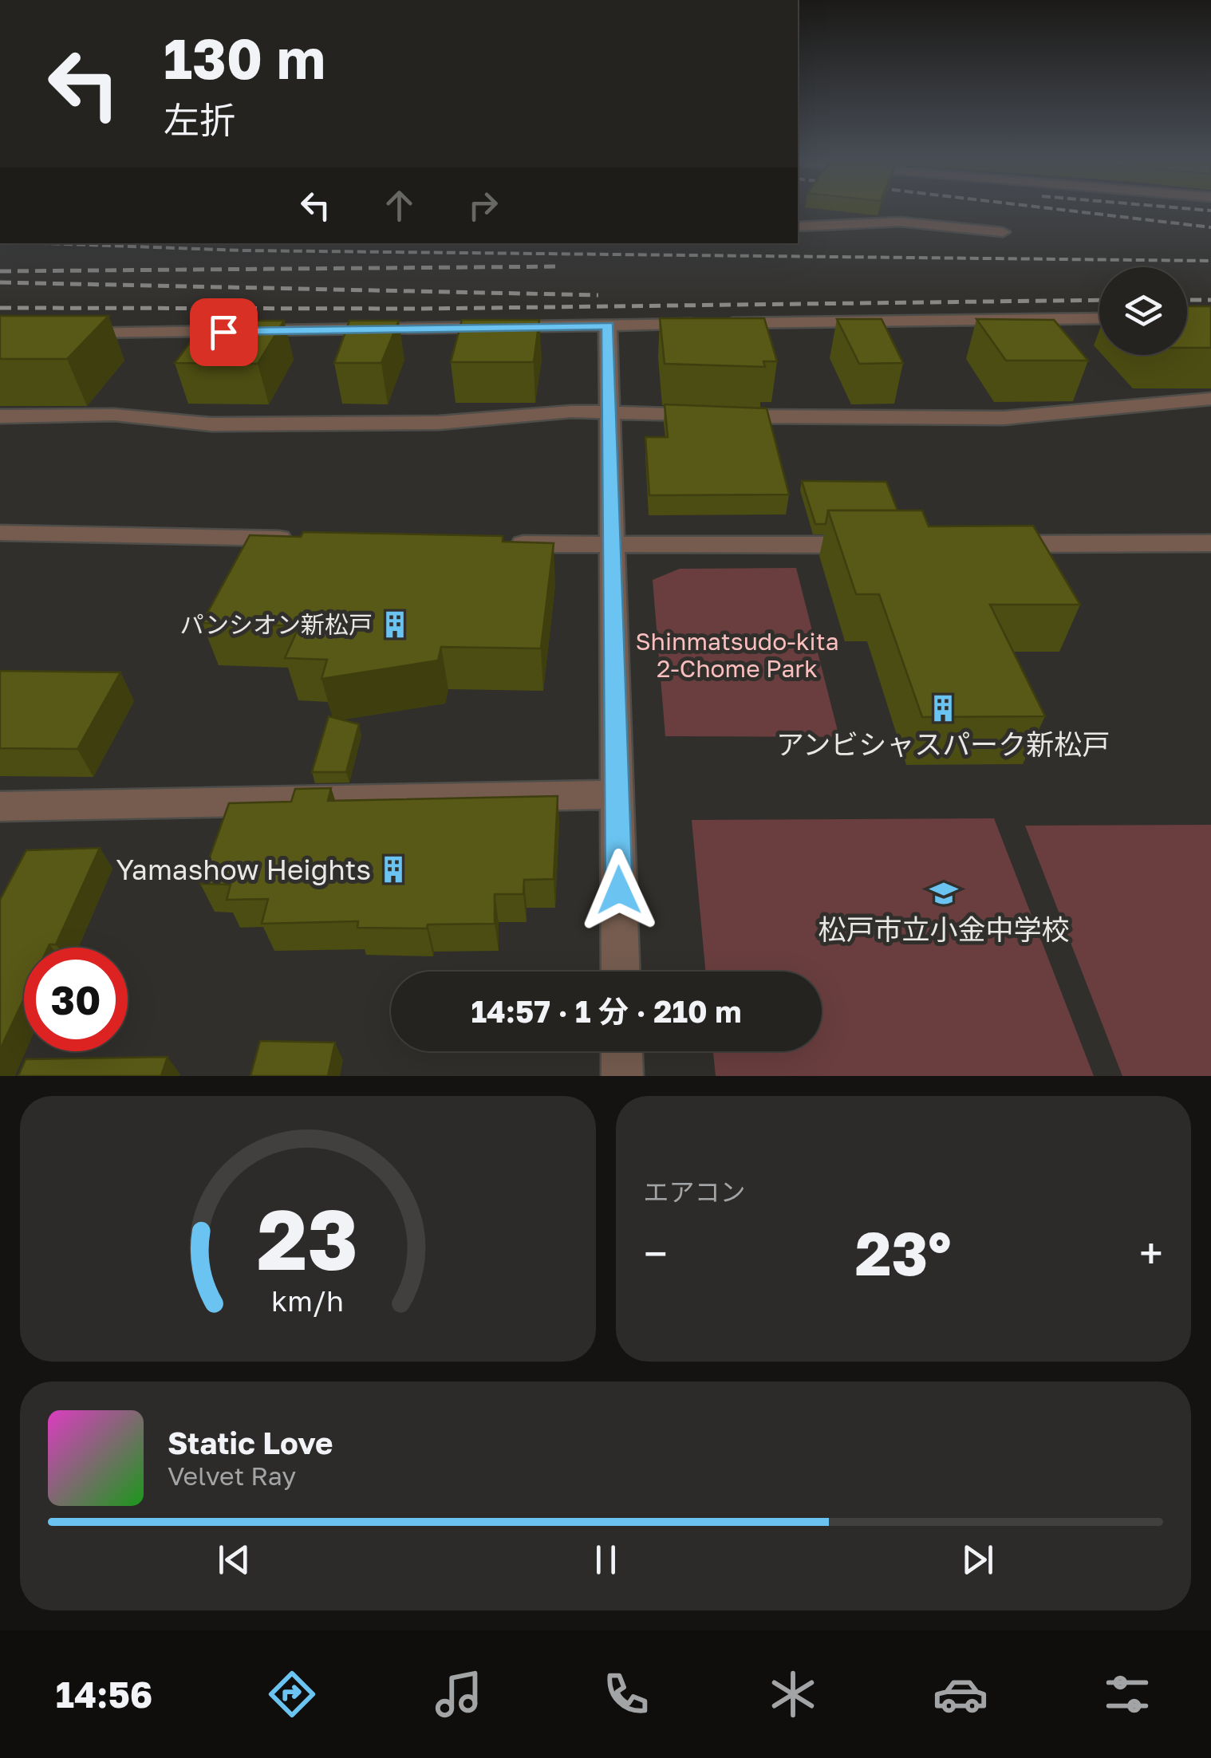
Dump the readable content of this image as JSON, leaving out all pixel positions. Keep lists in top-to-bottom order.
{
  "parks": ["Shinmatsudo-kita 2-Chome Park"],
  "places": {
    "building": ["パンシオン新松戸", "アンビシャスパーク新松戸", "Yamashow Heights"],
    "school or university": ["松戸市立小金中学校"]
  },
  "page": {
    "turn": ["130 m", "左折"],
    "limit": "30",
    "trip": "14:57 · 1 分 · 210 m",
    "tile": "エアコン",
    "heat": ["−", "23°", "+"],
    "song": ["Static Love", "Velvet Ray"],
    "tabs": "14:56",
    "gauge": ["23", "km/h"]
  }
}
